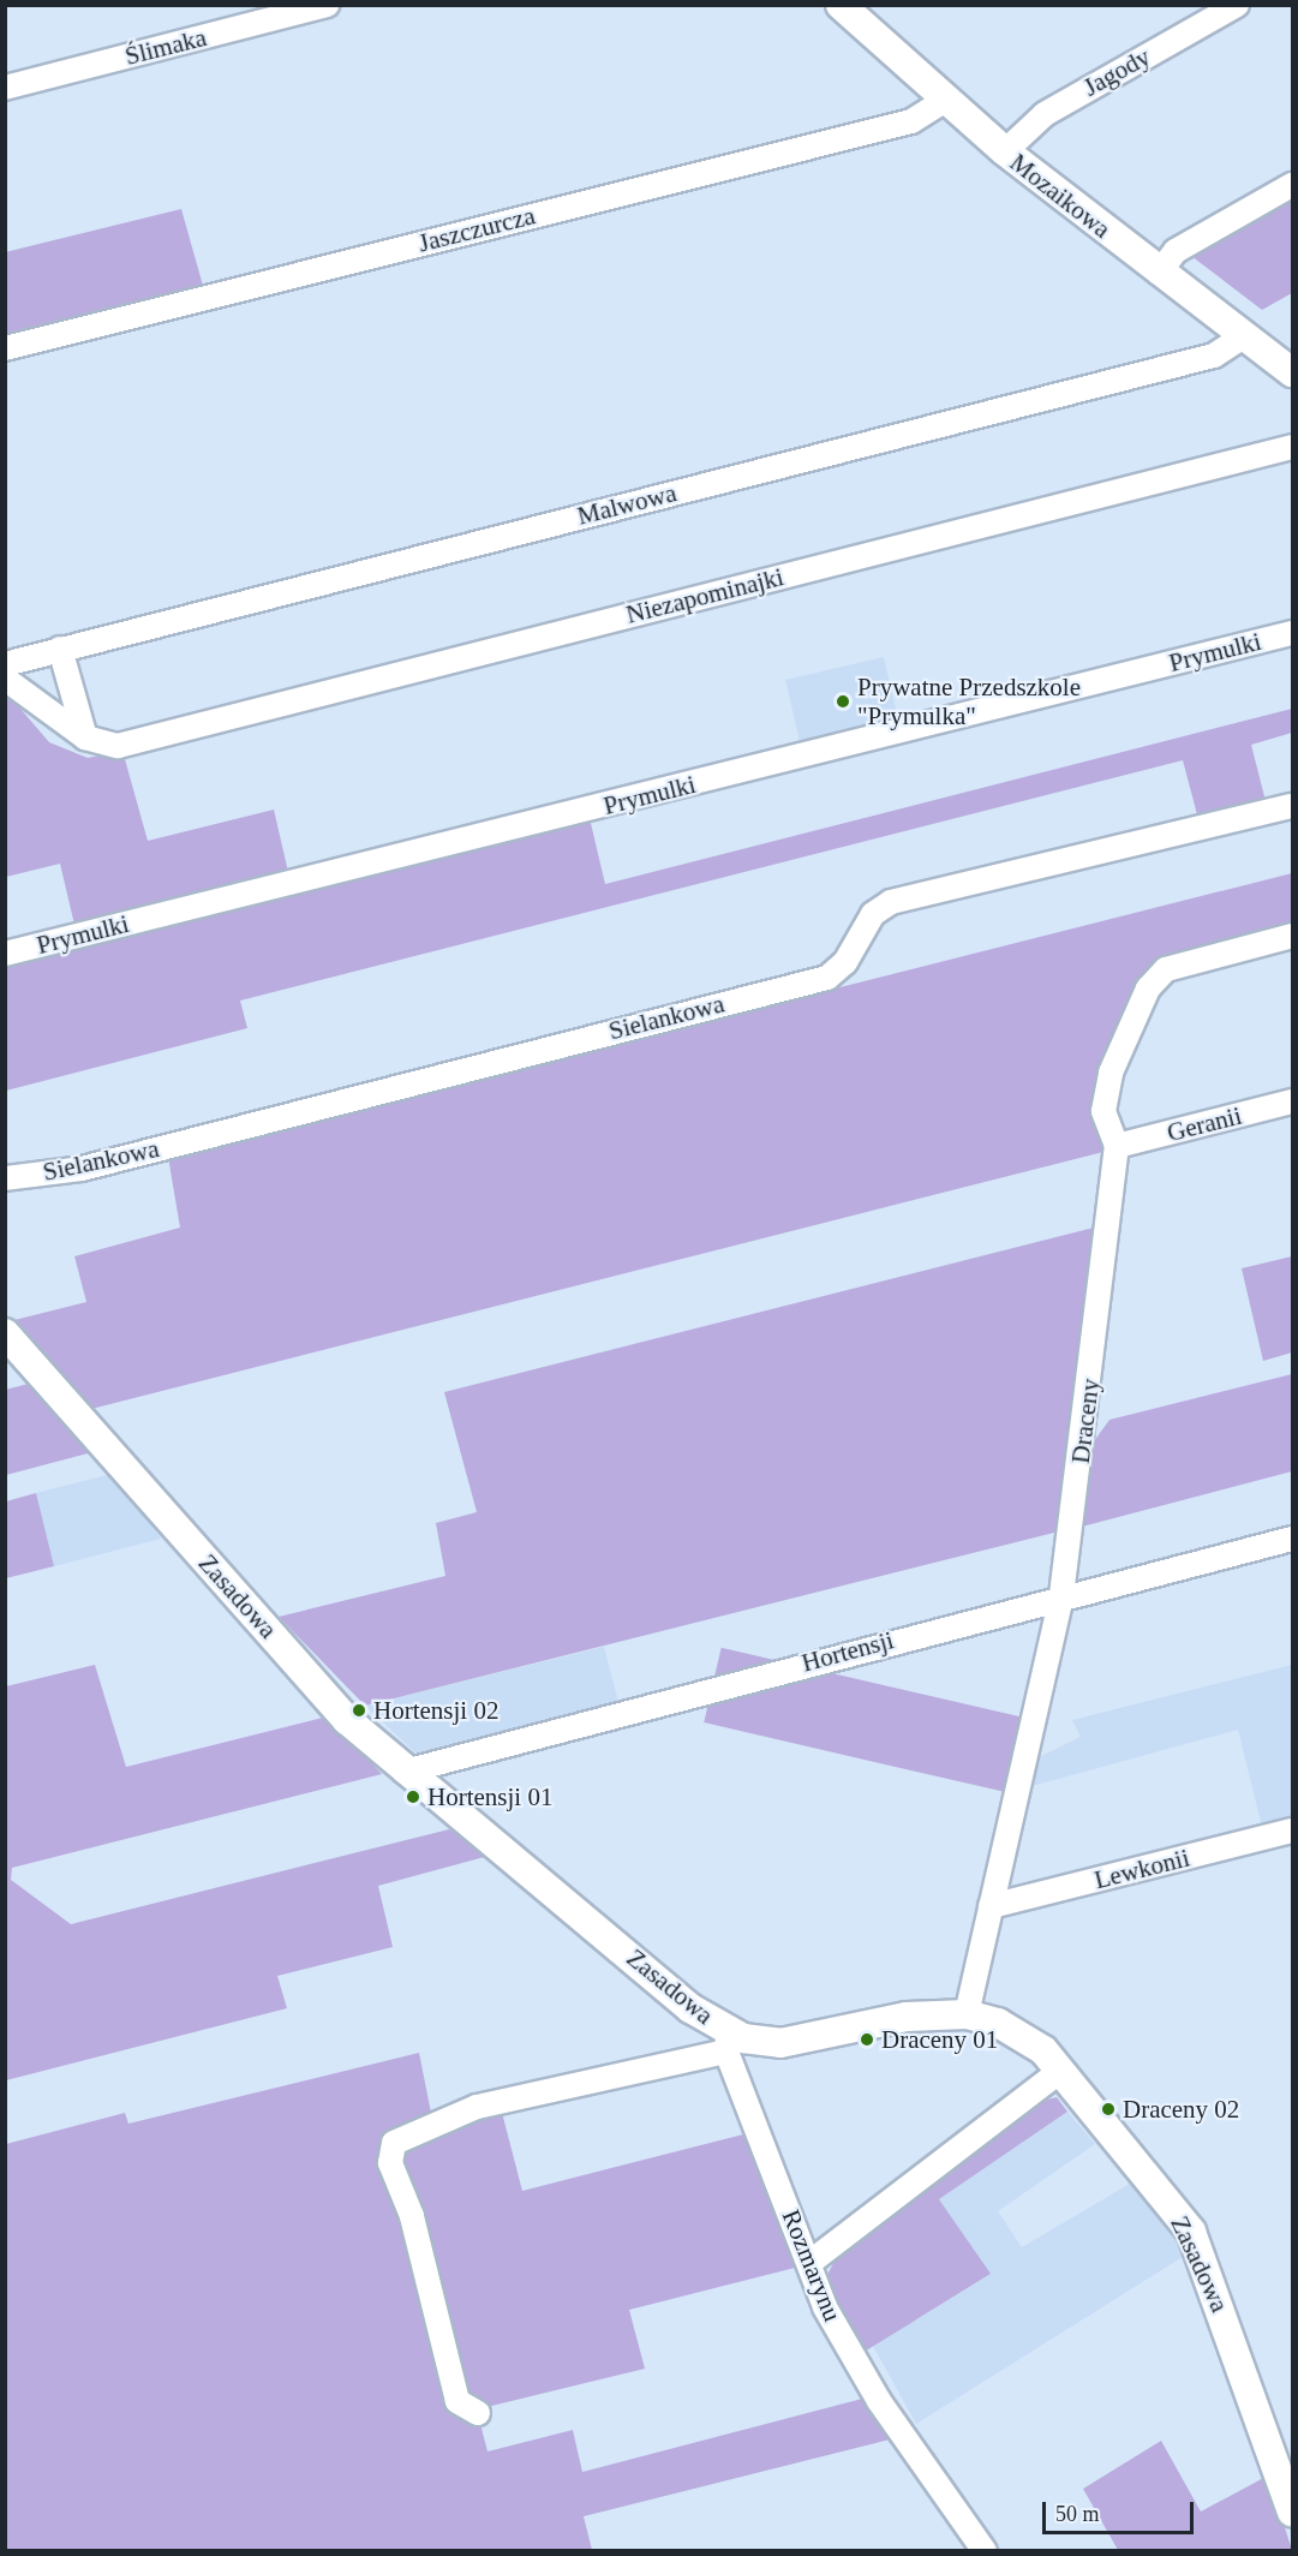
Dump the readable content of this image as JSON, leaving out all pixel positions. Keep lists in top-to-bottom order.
{
  "streets": {
    "street": [
      "Ślimaka",
      "Jagody",
      "Mozaikowa",
      "Jaszczurcza",
      "Malwowa",
      "Niezapominajki",
      "Prymulki",
      "Sielankowa",
      "Geranii",
      "Draceny",
      "Zasadowa",
      "Hortensji",
      "Lewkonii",
      "Rozmarynu"
    ]
  },
  "crossings": [
    ["Jagody", "Mozaikowa"],
    ["Mozaikowa", "Jaszczurcza"],
    ["Mozaikowa", "Malwowa"],
    ["Geranii", "Draceny"],
    ["Draceny", "Zasadowa"],
    ["Draceny", "Hortensji"],
    ["Draceny", "Lewkonii"],
    ["Zasadowa", "Hortensji"],
    ["Zasadowa", "Rozmarynu"]
  ],
  "places": [
    "Prywatne Przedszkole \"Prymulka\"",
    "Hortensji 02",
    "Hortensji 01",
    "Draceny 01",
    "Draceny 02"
  ],
  "scale_bar": "50 m"
}
